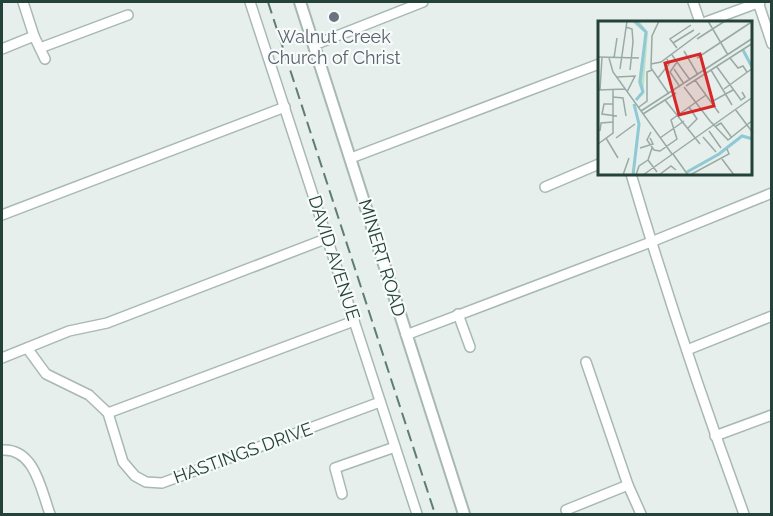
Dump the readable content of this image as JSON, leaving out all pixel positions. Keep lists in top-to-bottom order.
{
  "streets": {
    "street": ["DAVID AVENUE", "MINERT ROAD", "HASTINGS DRIVE"]
  },
  "crossings": [
    ["DAVID AVENUE", "HASTINGS DRIVE"]
  ],
  "places": ["Walnut Creek Church of Christ"]
}
